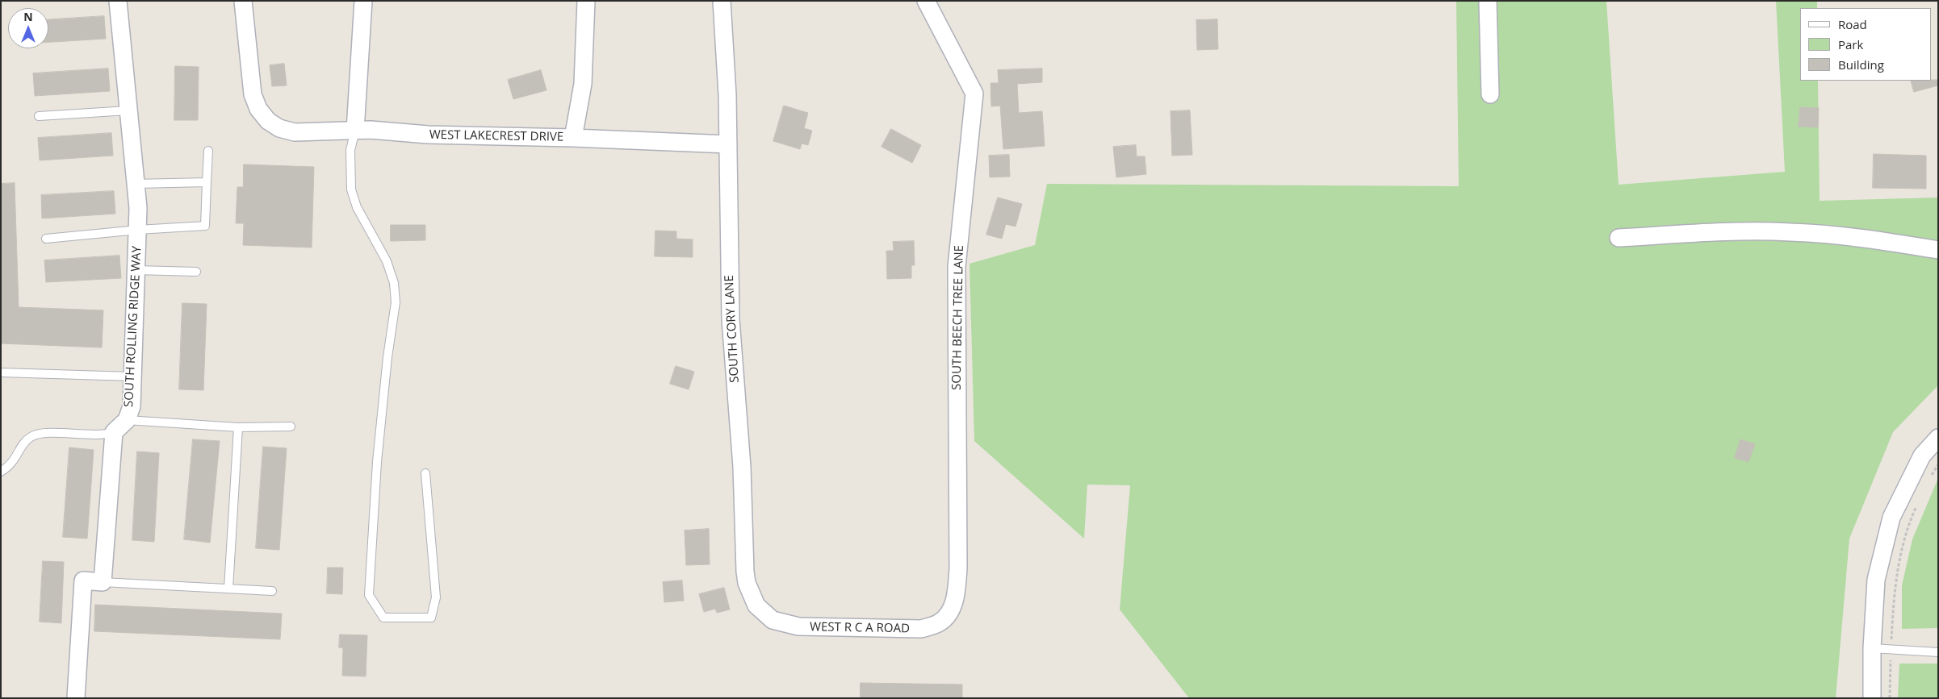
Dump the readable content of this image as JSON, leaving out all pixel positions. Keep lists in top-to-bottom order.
{
  "streets": {
    "street": [
      "WEST LAKECREST DRIVE",
      "SOUTH BEECH TREE LANE",
      "SOUTH ROLLING RIDGE WAY",
      "SOUTH CORY LANE",
      "WEST R C A ROAD"
    ]
  },
  "crossings": [
    ["WEST LAKECREST DRIVE", "SOUTH CORY LANE"],
    ["SOUTH BEECH TREE LANE", "WEST R C A ROAD"],
    ["SOUTH CORY LANE", "WEST R C A ROAD"]
  ],
  "legend": ["Road", "Park", "Building"],
  "north": "top"
}
